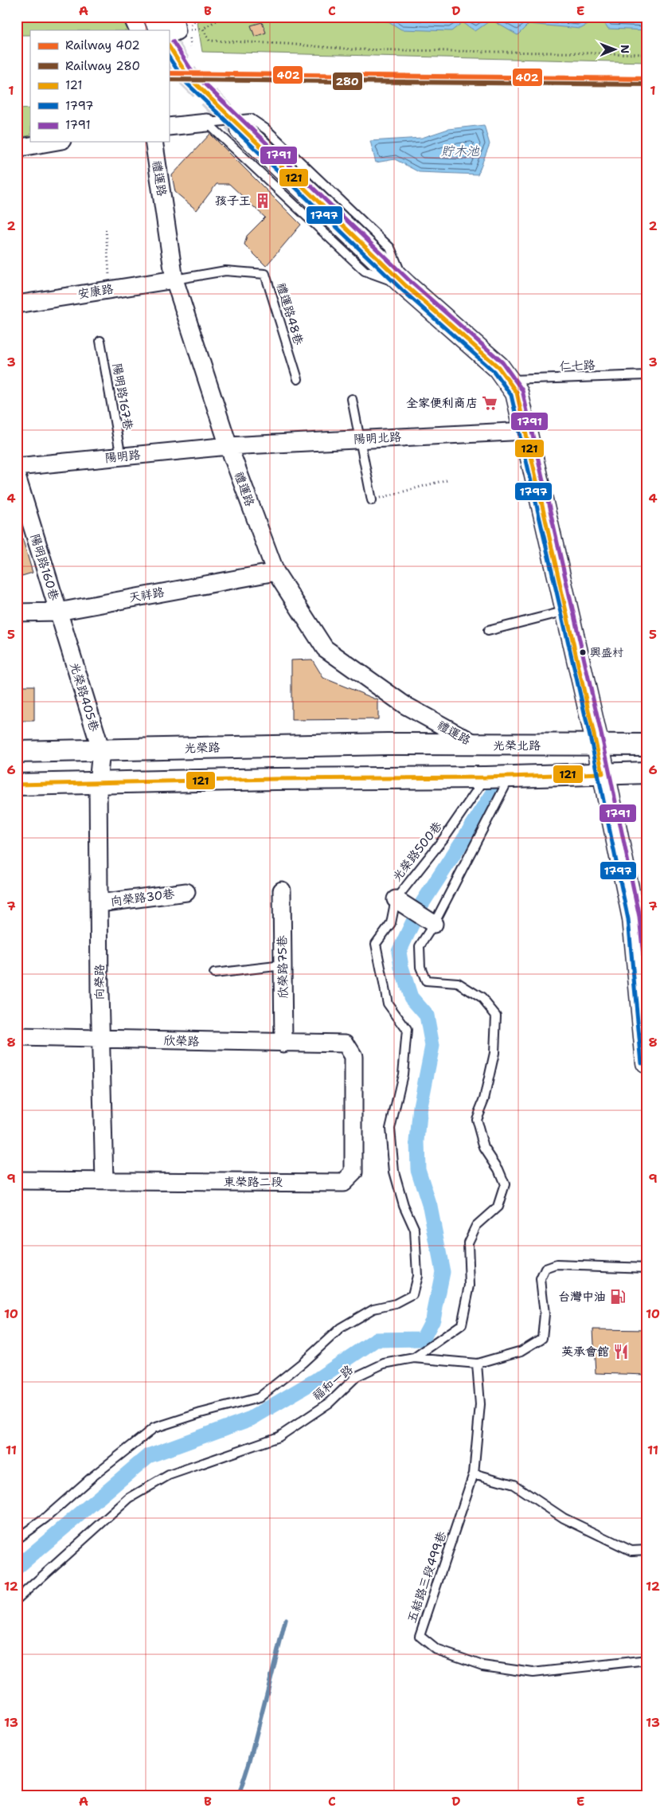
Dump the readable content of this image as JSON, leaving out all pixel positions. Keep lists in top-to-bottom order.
{
  "streets": {
    "street": [
      "禮運路",
      "安康路",
      "陽明北路",
      "陽明路",
      "陽明路160巷",
      "天祥路",
      "光榮路405巷",
      "光榮北路",
      "光榮路",
      "向榮路30巷",
      "欣榮路75巷",
      "向榮路",
      "欣榮路",
      "東榮路二段"
    ],
    "lane": [
      "禮運路48巷",
      "仁七路",
      "陽明路167巷",
      "光榮路500巷",
      "福和一路",
      "五結路三段499巷"
    ]
  },
  "crossings": [
    ["禮運路", "安康路"],
    ["禮運路", "禮運路48巷"],
    ["禮運路", "陽明北路"],
    ["禮運路", "陽明路"],
    ["禮運路", "天祥路"],
    ["禮運路", "光榮北路"],
    ["安康路", "禮運路48巷"],
    ["陽明路167巷", "陽明路"],
    ["陽明北路", "陽明路"],
    ["陽明路160巷", "天祥路"],
    ["陽明路160巷", "光榮路405巷"],
    ["天祥路", "光榮路405巷"],
    ["光榮路405巷", "光榮路"],
    ["光榮路405巷", "向榮路"],
    ["光榮北路", "光榮路"],
    ["向榮路30巷", "向榮路"],
    ["欣榮路75巷", "欣榮路"],
    ["向榮路", "欣榮路"],
    ["向榮路", "東榮路二段"],
    ["欣榮路", "東榮路二段"],
    ["福和一路", "五結路三段499巷"]
  ],
  "water": ["貯木池"],
  "places": {
    "building": ["孩子王"],
    "supermarket": ["全家便利商店"],
    "other": ["興盛村"],
    "fuel station": ["台灣中油"],
    "restaurant": ["英承會館"]
  },
  "lines": [
    "transit line 1791",
    "transit line 121",
    "transit line 1797",
    "rail line 402",
    "rail line 280"
  ],
  "legend": [
    "Railway 402",
    "Railway 280",
    "121",
    "1797",
    "1791"
  ],
  "north": "right",
  "grid": {
    "columns": [
      "A",
      "B",
      "C",
      "D",
      "E"
    ],
    "rows": [
      "1",
      "2",
      "3",
      "4",
      "5",
      "6",
      "7",
      "8",
      "9",
      "10",
      "11",
      "12",
      "13"
    ]
  }
}
